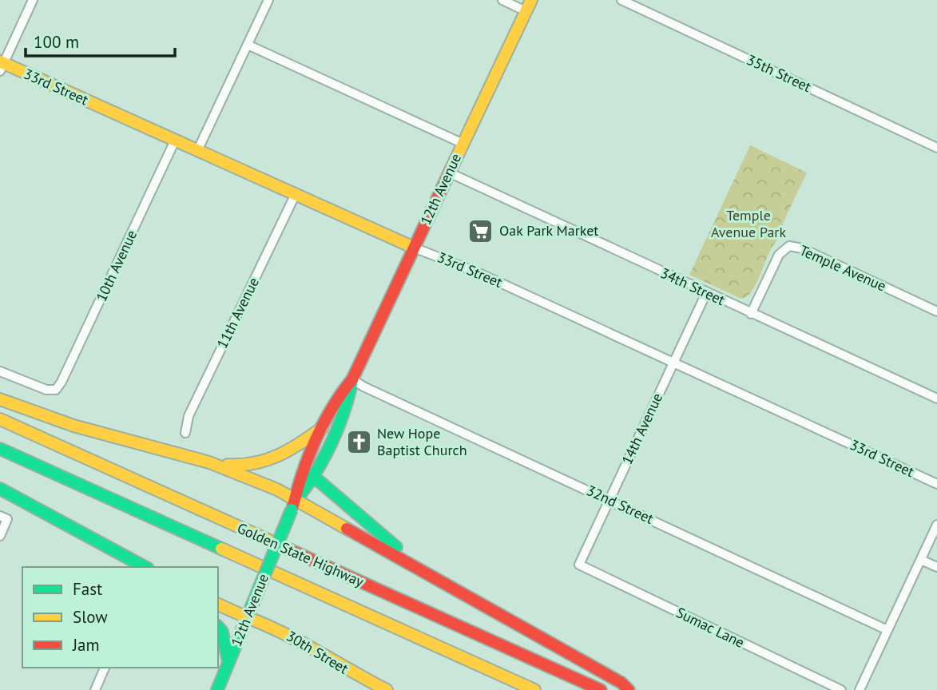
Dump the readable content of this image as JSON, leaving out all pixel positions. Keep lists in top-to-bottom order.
{
  "streets": {
    "main road": [
      "33rd Street",
      "12th Avenue",
      "Golden State Highway",
      "30th Street"
    ],
    "street": [
      "35th Street",
      "10th Avenue",
      "Temple Avenue",
      "34th Street",
      "11th Avenue",
      "14th Avenue",
      "32nd Street",
      "Sumac Lane"
    ]
  },
  "crossings": [
    ["33rd Street", "12th Avenue"],
    ["33rd Street", "10th Avenue"],
    ["33rd Street", "11th Avenue"],
    ["33rd Street", "14th Avenue"],
    ["12th Avenue", "34th Street"],
    ["12th Avenue", "32nd Street"],
    ["12th Avenue", "30th Street"],
    ["Temple Avenue", "34th Street"],
    ["34th Street", "14th Avenue"],
    ["14th Avenue", "32nd Street"],
    ["14th Avenue", "Sumac Lane"]
  ],
  "parks": ["Temple Avenue Park"],
  "places": {
    "supermarket": ["Oak Park Market"],
    "church": ["New Hope Baptist Church"]
  },
  "legend": ["Fast", "Slow", "Jam"],
  "scale_bar": "100 m"
}
